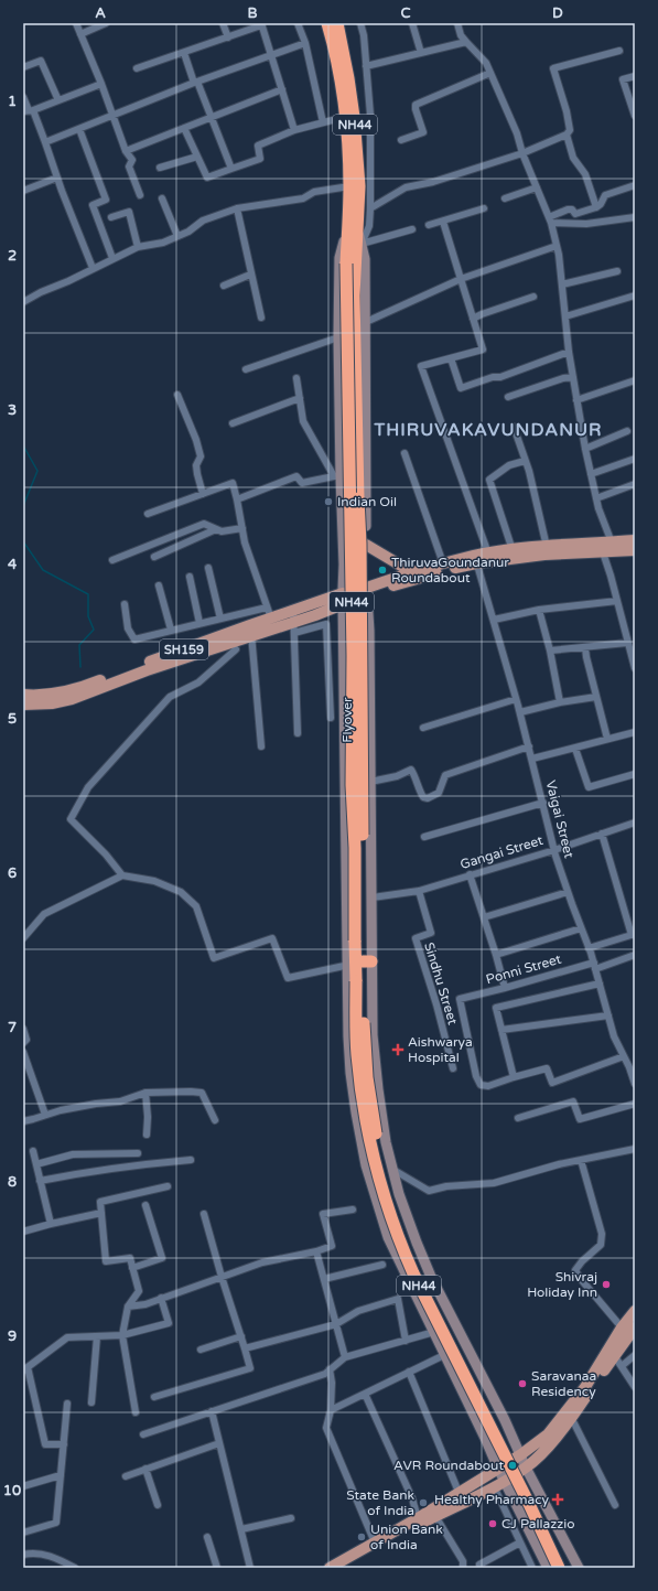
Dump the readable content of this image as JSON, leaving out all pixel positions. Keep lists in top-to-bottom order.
{
  "streets": {
    "highway": ["NH44", "Flyover"],
    "main road": ["SH159"],
    "street": [
      "Vaigai Street",
      "Gangai Street",
      "Ponni Street",
      "Sindhu Street"
    ]
  },
  "crossings": [
    ["NH44", "Flyover"],
    ["SH159", "Vaigai Street"],
    ["Vaigai Street", "Gangai Street"],
    ["Vaigai Street", "Ponni Street"],
    ["Gangai Street", "Sindhu Street"]
  ],
  "districts": ["THIRUVAKAVUNDANUR"],
  "places": {
    "other": [
      "Indian Oil",
      "ThiruvaGoundanur Roundabout",
      "Shivraj Holiday Inn",
      "Saravanaa Residency",
      "AVR Roundabout",
      "State Bank of India",
      "CJ Pallazzio",
      "Union Bank of India"
    ],
    "health": ["Aishwarya Hospital", "Healthy Pharmacy"]
  },
  "grid": {
    "columns": [
      "A",
      "B",
      "C",
      "D"
    ],
    "rows": [
      "1",
      "2",
      "3",
      "4",
      "5",
      "6",
      "7",
      "8",
      "9",
      "10"
    ]
  }
}
